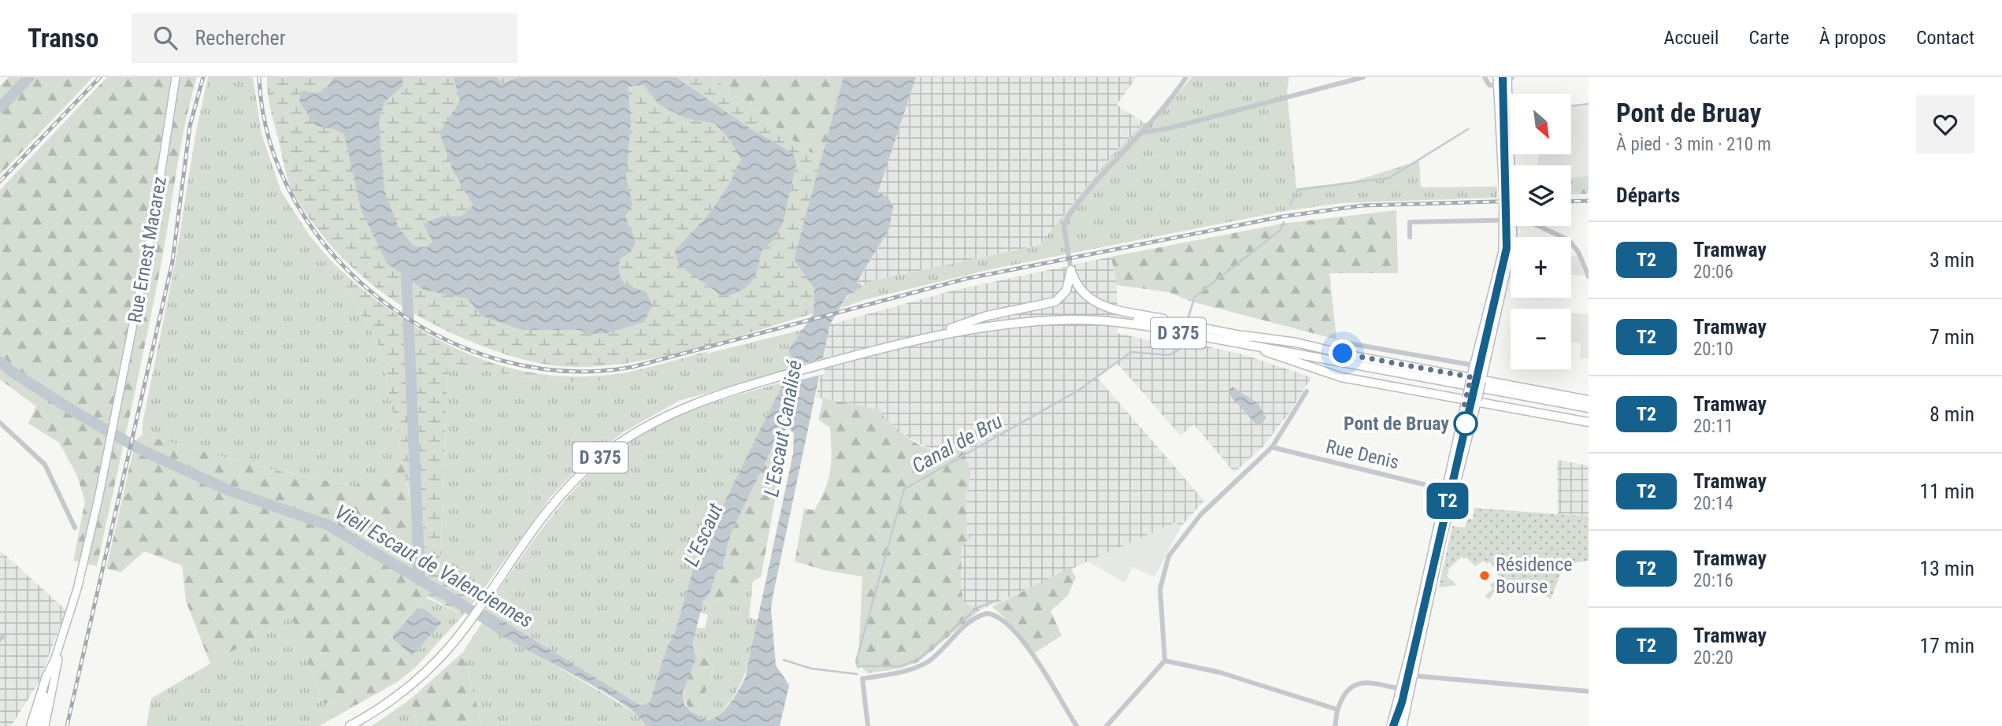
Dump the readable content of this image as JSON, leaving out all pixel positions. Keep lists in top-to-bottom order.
{
  "streets": {
    "main road": ["Rue Ernest Macarez", "D 375"],
    "street": ["Rue Denis"]
  },
  "water": [
    "L'Escaut Canalisé",
    "Canal de Bru",
    "L'Escaut",
    "Vieil Escaut de Valenciennes"
  ],
  "places": ["Pont de Bruay", "Résidence Bourse"],
  "lines": ["tram line T2"],
  "north": "bottom right",
  "page": {
    "header": "Transo",
    "search": "Rechercher",
    "nav": [
      "Accueil",
      "Carte",
      "À propos",
      "Contact"
    ],
    "on_map": "T2",
    "heading": [
      ["Pont de Bruay", "À pied · 3 min · 210 m"],
      "Départs"
    ],
    "map_buttons": ["+", "−"],
    "list": [
      {
        "mark": "T2",
        "name": "Tramway",
        "note": "20:06",
        "value": "3 min"
      },
      {
        "mark": "T2",
        "name": "Tramway",
        "note": "20:10",
        "value": "7 min"
      },
      {
        "mark": "T2",
        "name": "Tramway",
        "note": "20:11",
        "value": "8 min"
      },
      {
        "mark": "T2",
        "name": "Tramway",
        "note": "20:14",
        "value": "11 min"
      },
      {
        "mark": "T2",
        "name": "Tramway",
        "note": "20:16",
        "value": "13 min"
      },
      {
        "mark": "T2",
        "name": "Tramway",
        "note": "20:20",
        "value": "17 min"
      }
    ]
  }
}
